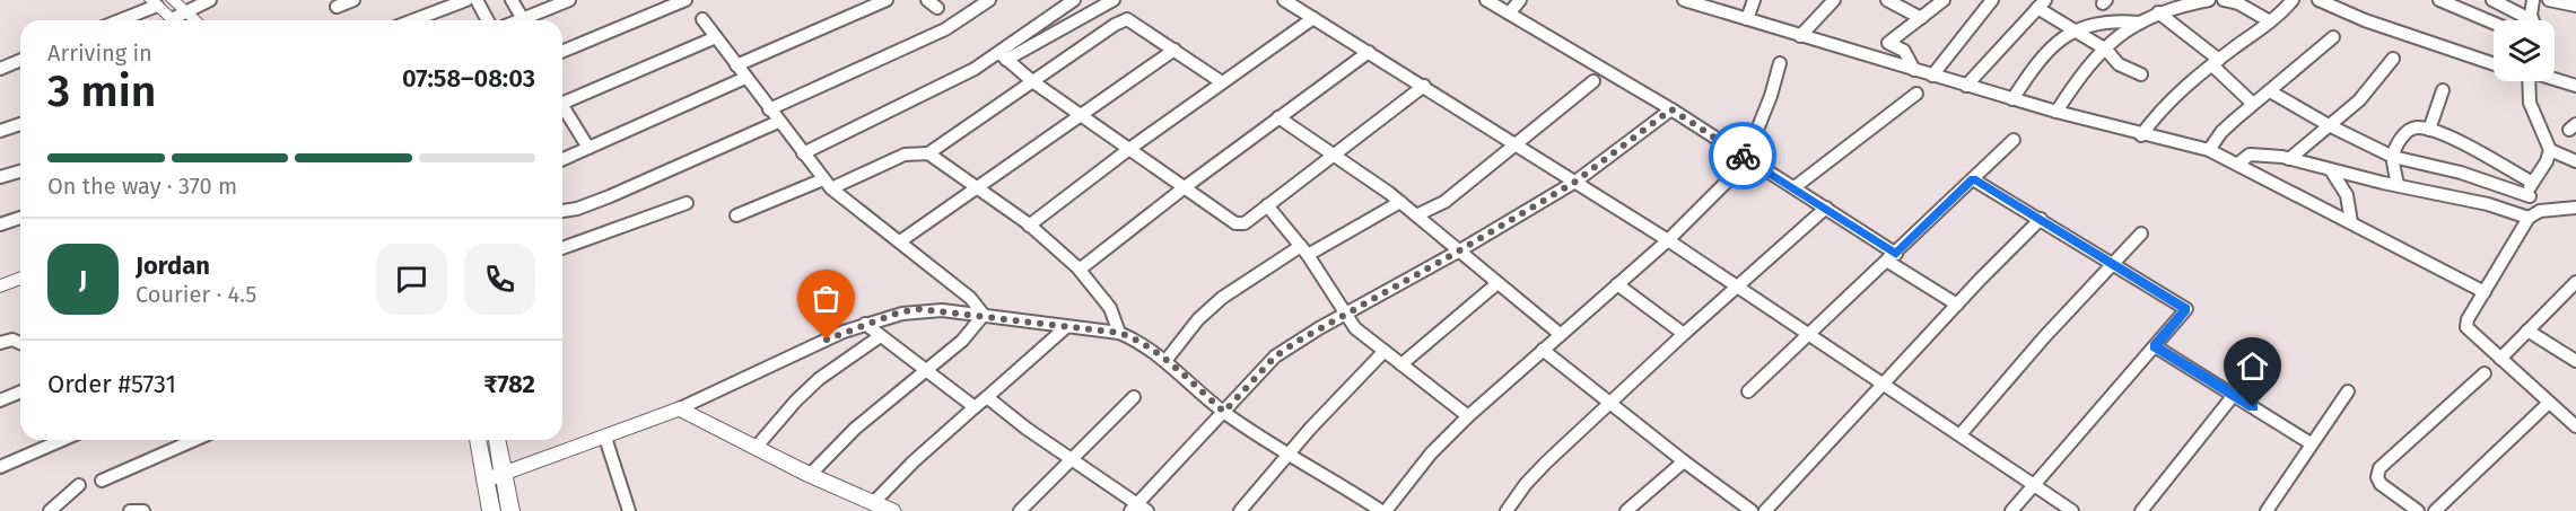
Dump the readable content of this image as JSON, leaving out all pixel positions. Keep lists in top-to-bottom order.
{
  "page": {
    "heading": ["3 min", "Arriving in", "07:58–08:03"],
    "panel": [
      "Jordan",
      "Courier · 4.5",
      "Order #5731",
      "₹782"
    ],
    "bar": "On the way · 370 m",
    "round": "J"
  }
}
